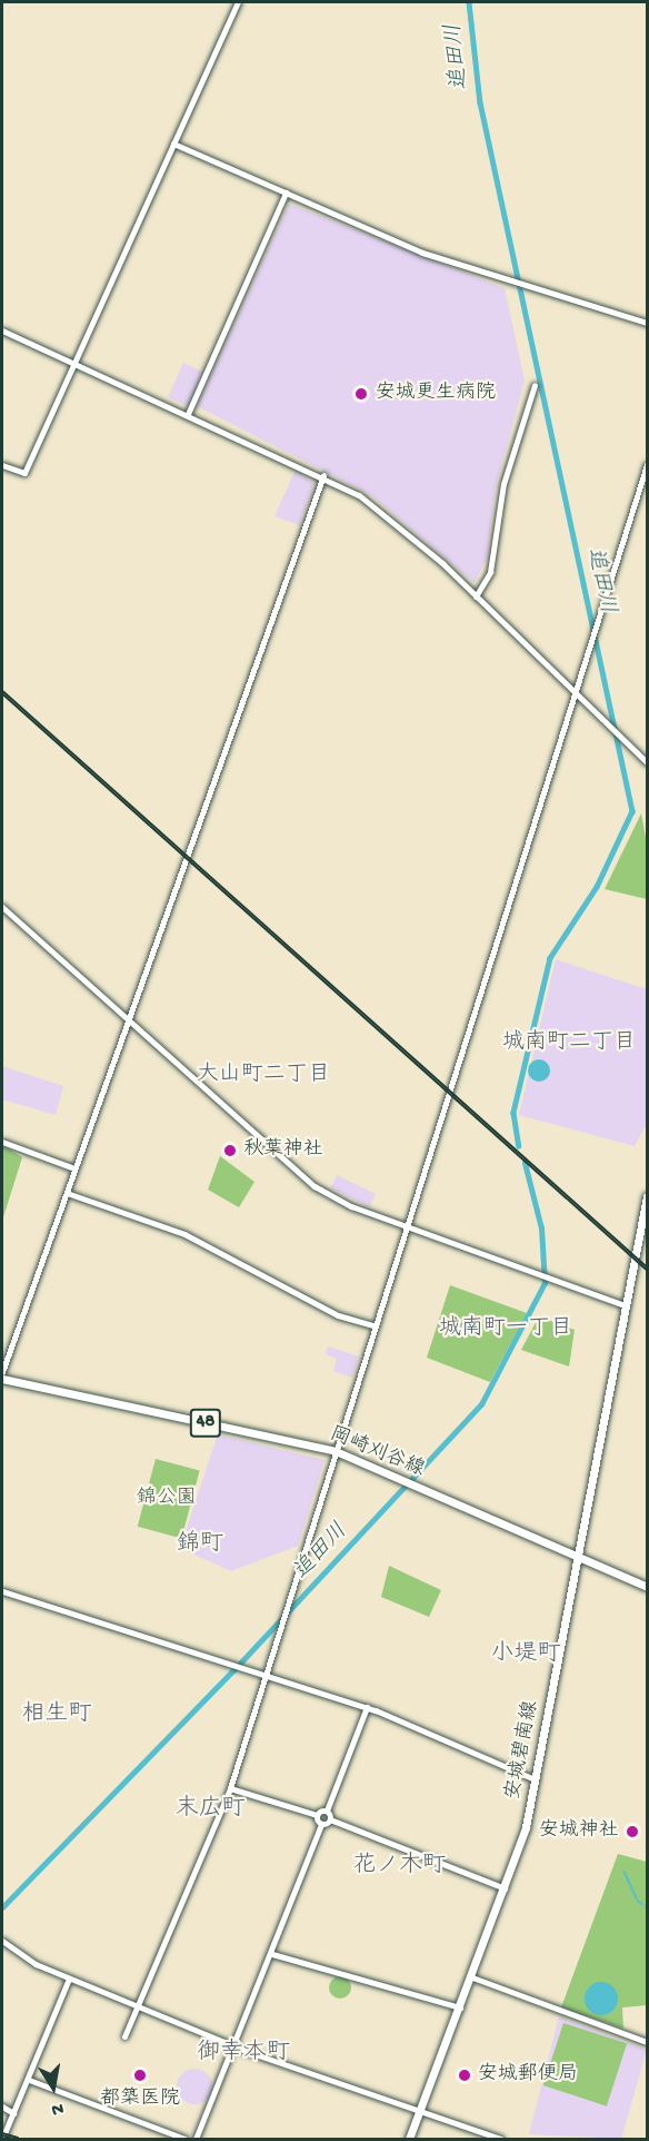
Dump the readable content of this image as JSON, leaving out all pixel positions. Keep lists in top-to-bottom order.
{
  "streets": {
    "main road": ["48", "岡崎刈谷線", "安城碧南線"]
  },
  "crossings": [
    ["岡崎刈谷線", "安城碧南線"]
  ],
  "districts": [
    "城南町二丁目",
    "大山町二丁目",
    "城南町一丁目",
    "錦町",
    "小堤町",
    "相生町",
    "末広町",
    "花ノ木町",
    "御幸本町"
  ],
  "water": ["追田川"],
  "parks": ["錦公園"],
  "places": [
    "安城更生病院",
    "秋葉神社",
    "安城神社",
    "都築医院",
    "安城郵便局"
  ],
  "north": "bottom"
}
